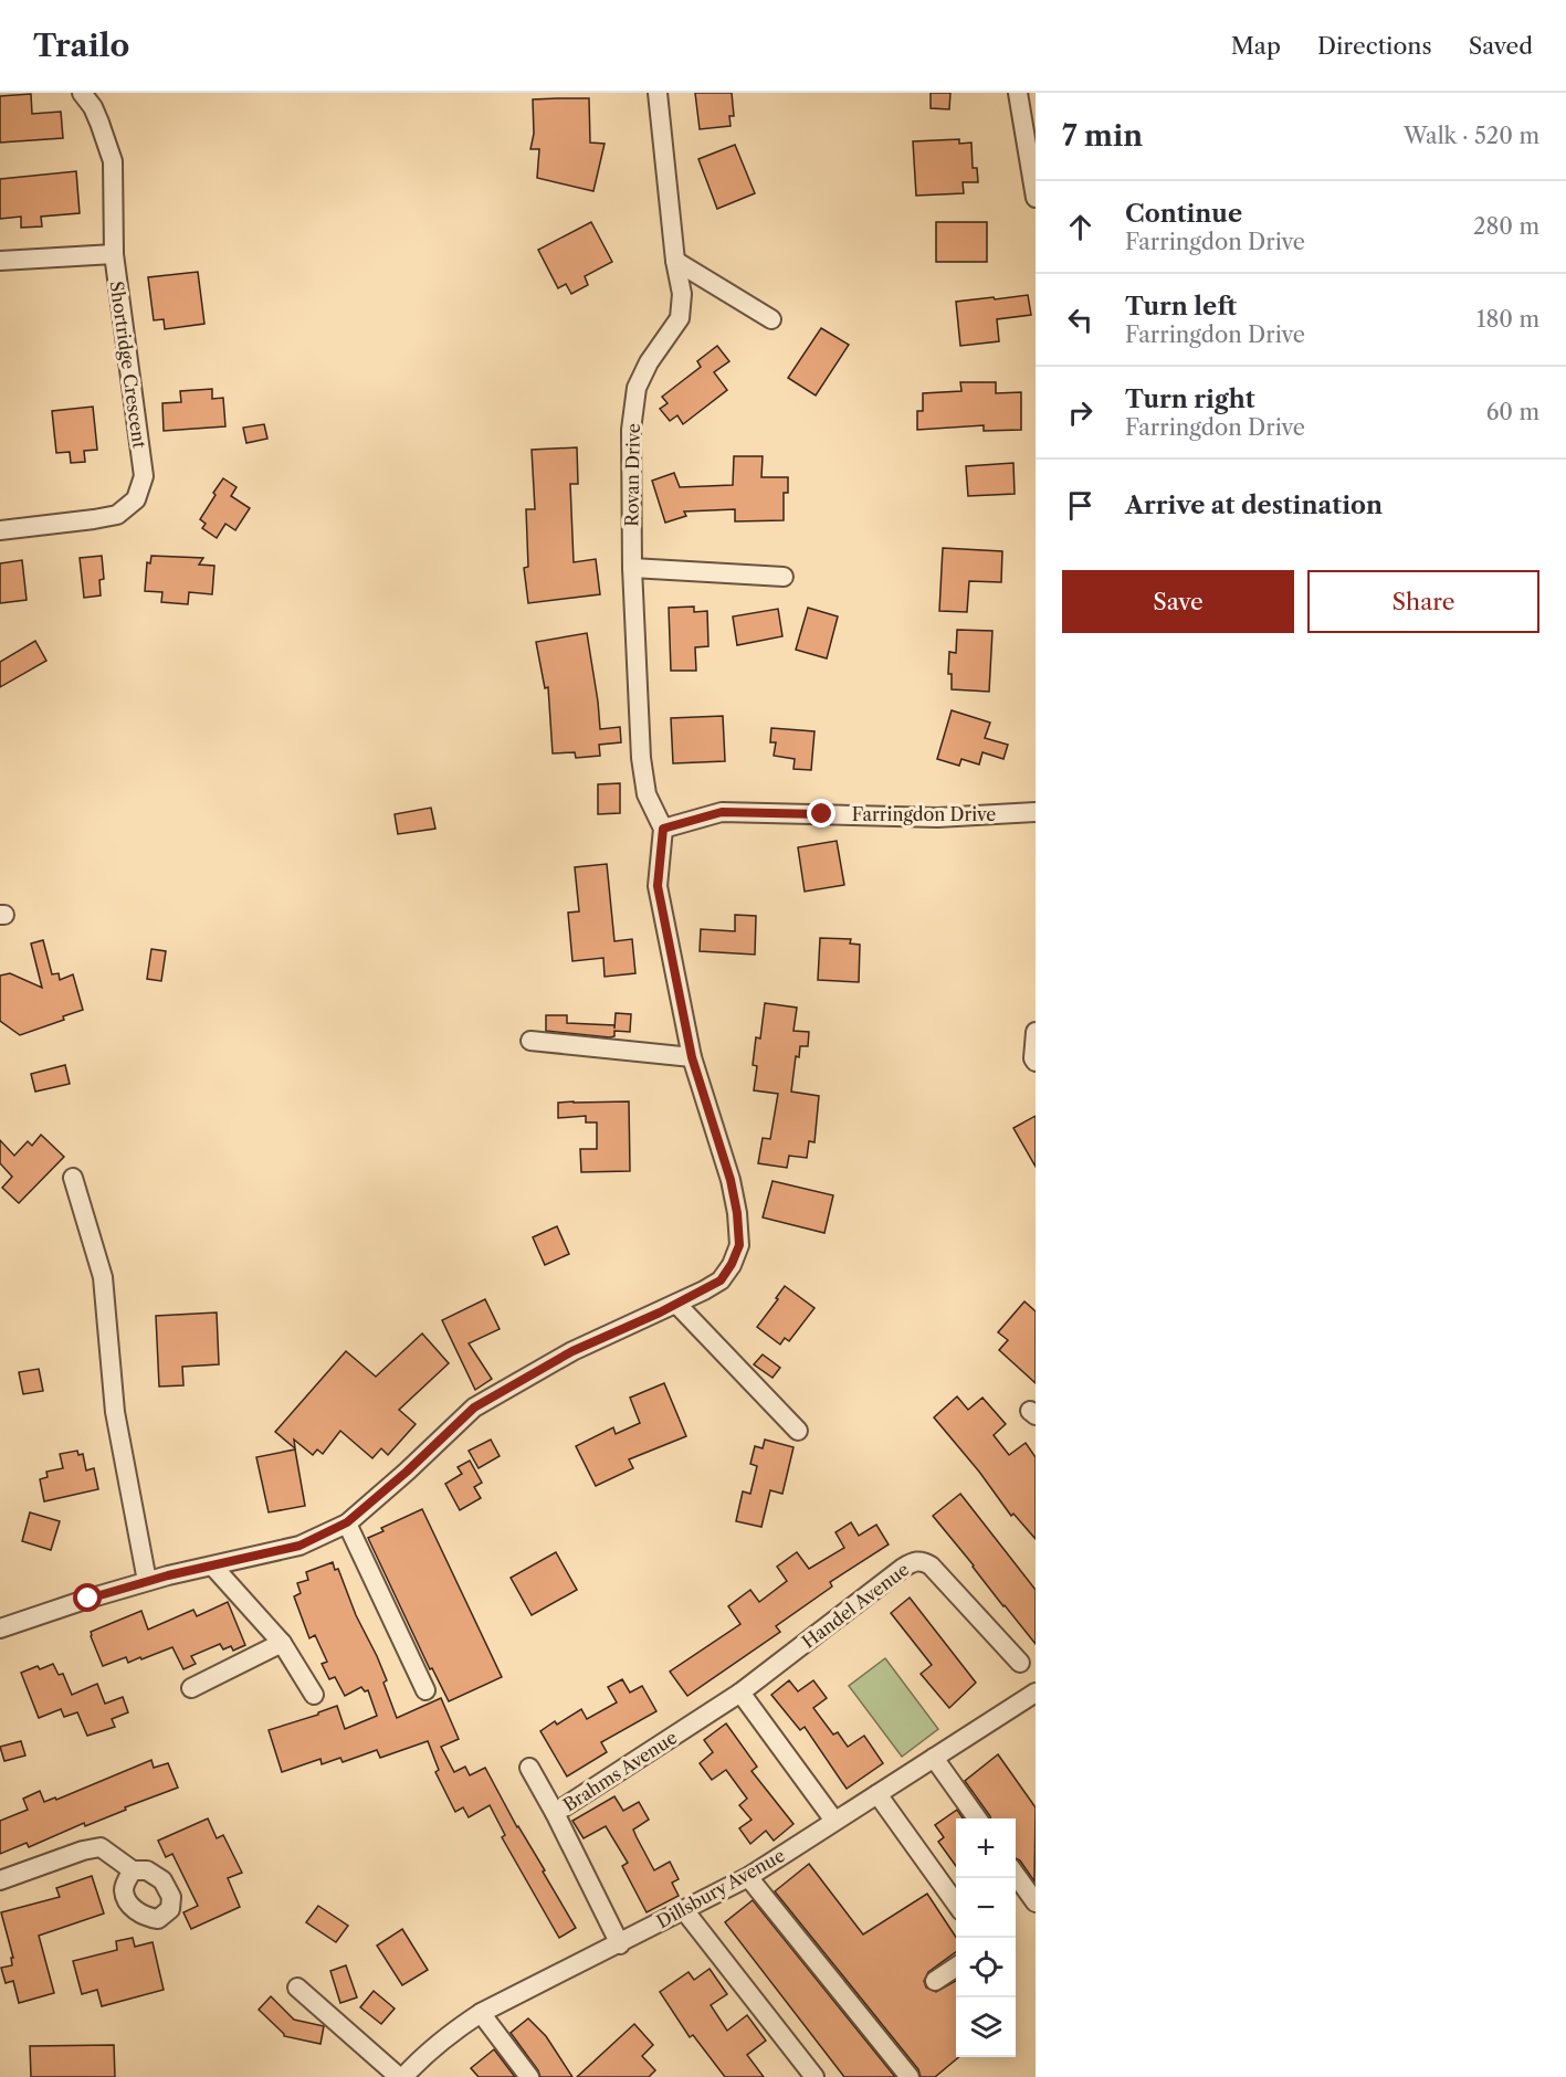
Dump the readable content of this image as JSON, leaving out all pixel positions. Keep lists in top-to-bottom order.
{
  "streets": {
    "street": [
      "Shortridge Crescent",
      "Rovan Drive",
      "Farringdon Drive",
      "Handel Avenue",
      "Brahms Avenue",
      "Dillsbury Avenue"
    ]
  },
  "crossings": [
    ["Rovan Drive", "Farringdon Drive"],
    ["Handel Avenue", "Brahms Avenue"],
    ["Brahms Avenue", "Dillsbury Avenue"]
  ],
  "page": {
    "header": "Trailo",
    "nav": ["Map", "Directions", "Saved"],
    "heading": ["7 min", "Walk · 520 m"],
    "list": [
      ["Continue", "Farringdon Drive", "280 m"],
      ["Turn left", "Farringdon Drive", "180 m"],
      ["Turn right", "Farringdon Drive", "60 m"],
      "Arrive at destination"
    ],
    "buttons": ["Save", "Share"],
    "map_buttons": ["+", "−"]
  }
}
